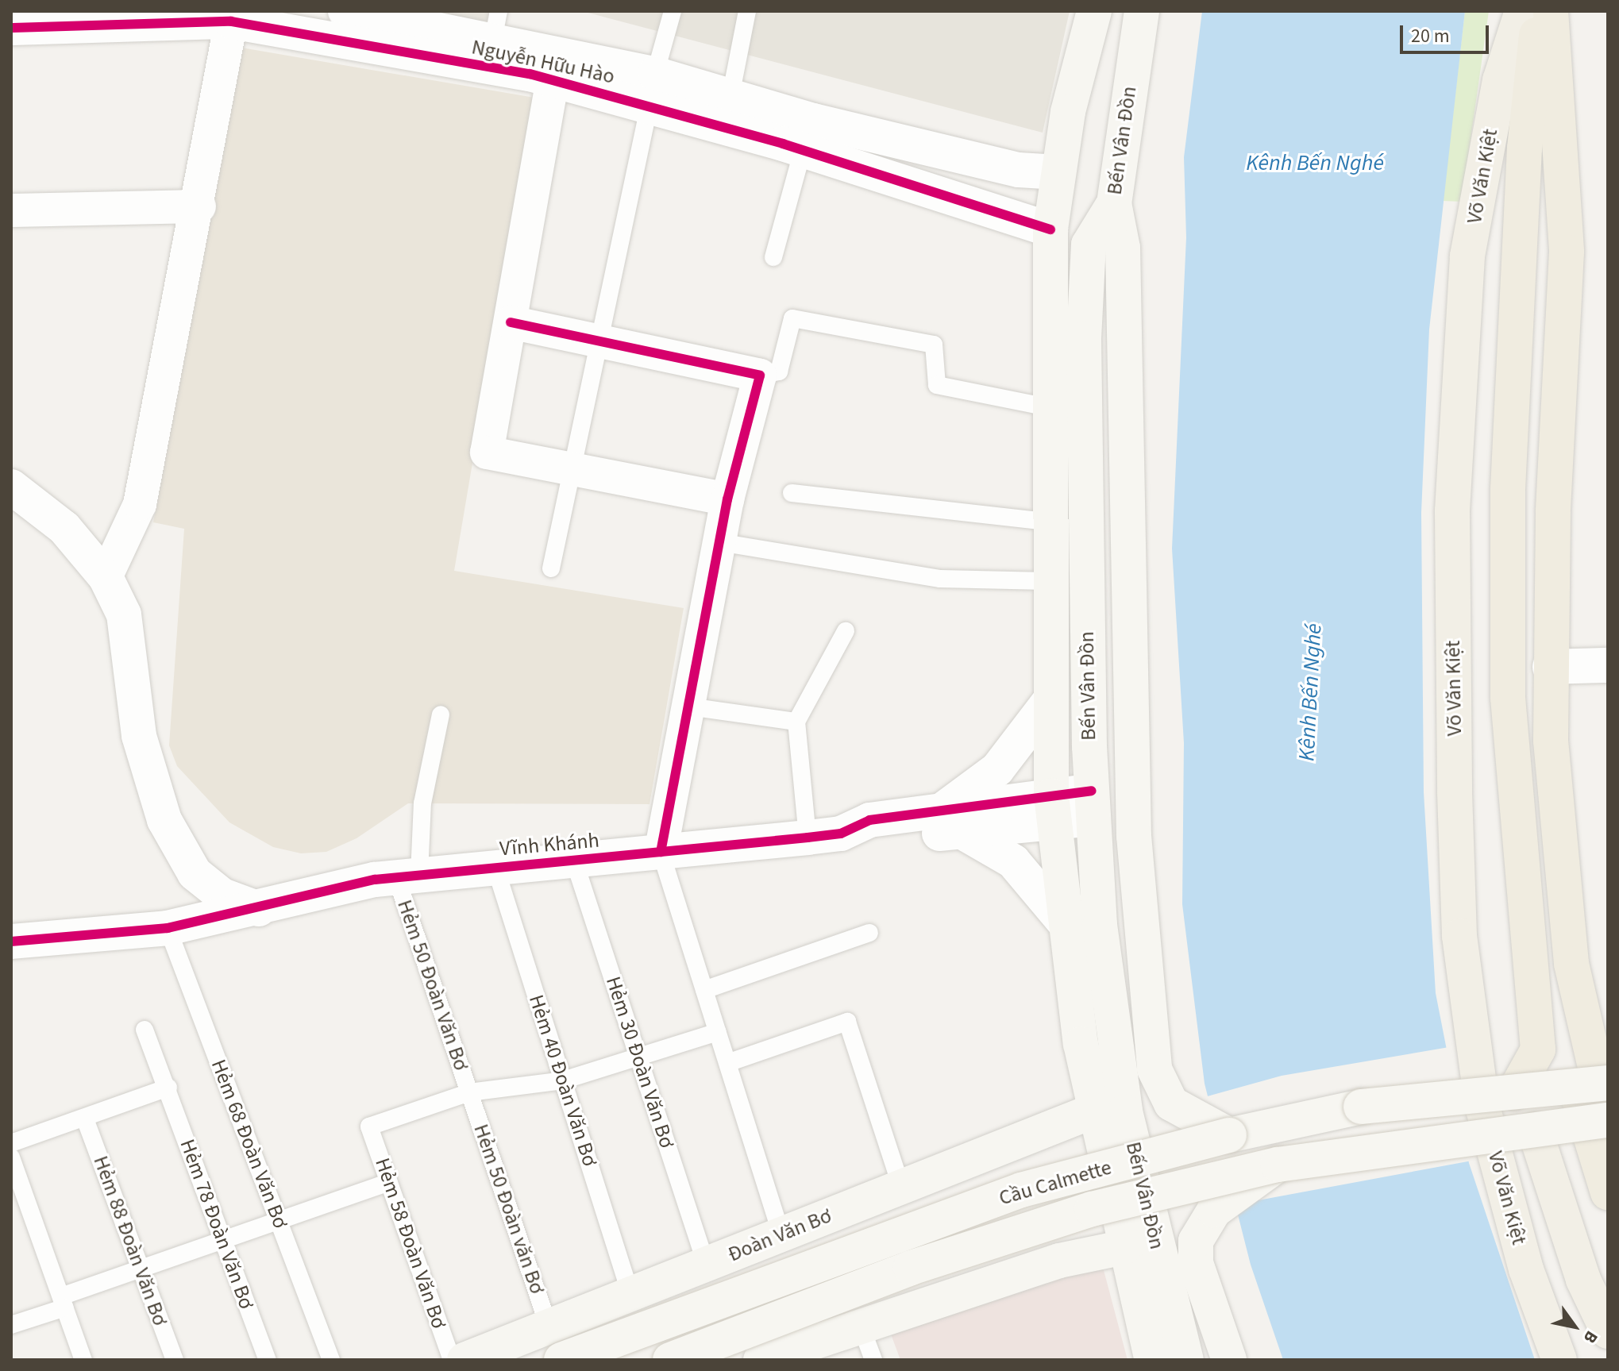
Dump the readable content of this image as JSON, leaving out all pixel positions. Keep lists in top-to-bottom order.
{
  "streets": {
    "main road": [
      "Bến Vân Đồn",
      "Võ Văn Kiệt",
      "Cầu Calmette",
      "Đoàn Văn Bơ"
    ],
    "street": ["Nguyễn Hữu Hào", "Vĩnh Khánh"],
    "lane": [
      "Hẻm 50 Đoàn Văn Bơ",
      "Hẻm 30 Đoàn Văn Bơ",
      "Hẻm 40 Đoàn Văn Bơ",
      "Hẻm 68 Đoàn Văn Bơ",
      "Hẻm 50 Đoàn văn Bơ",
      "Hẻm 78 Đoàn Văn Bơ",
      "Hẻm 88 Đoàn Văn Bơ",
      "Hẻm 58 Đoàn Văn Bơ"
    ]
  },
  "crossings": [
    ["Nguyễn Hữu Hào", "Bến Vân Đồn"],
    ["Bến Vân Đồn", "Vĩnh Khánh"],
    ["Bến Vân Đồn", "Đoàn Văn Bơ"],
    ["Vĩnh Khánh", "Hẻm 50 Đoàn Văn Bơ"],
    ["Vĩnh Khánh", "Hẻm 30 Đoàn Văn Bơ"],
    ["Vĩnh Khánh", "Hẻm 40 Đoàn Văn Bơ"],
    ["Vĩnh Khánh", "Hẻm 68 Đoàn Văn Bơ"],
    ["Hẻm 50 Đoàn Văn Bơ", "Hẻm 50 Đoàn văn Bơ"],
    ["Hẻm 50 Đoàn Văn Bơ", "Hẻm 58 Đoàn Văn Bơ"],
    ["Hẻm 30 Đoàn Văn Bơ", "Đoàn Văn Bơ"],
    ["Hẻm 40 Đoàn Văn Bơ", "Đoàn Văn Bơ"],
    ["Hẻm 50 Đoàn văn Bơ", "Đoàn Văn Bơ"],
    ["Hẻm 50 Đoàn văn Bơ", "Hẻm 58 Đoàn Văn Bơ"]
  ],
  "water": ["Kênh Bến Nghé"],
  "scale_bar": "20 m",
  "north": "bottom right"
}
